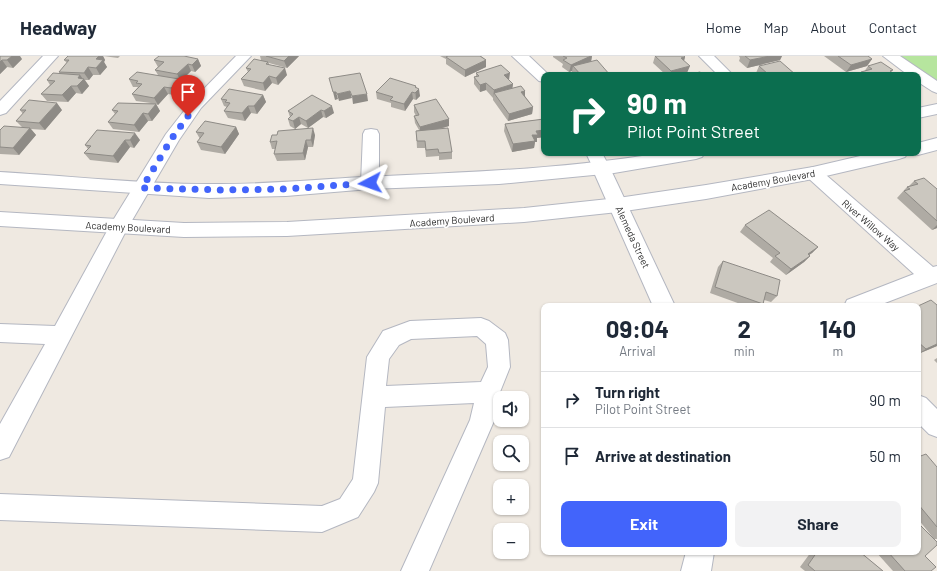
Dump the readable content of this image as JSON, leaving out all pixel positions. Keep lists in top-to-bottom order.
{
  "streets": {
    "main road": ["Academy Boulevard", "Alemeda Street"],
    "street": ["River Willow Way"]
  },
  "crossings": [
    ["Academy Boulevard", "River Willow Way"],
    ["Academy Boulevard", "Alemeda Street"]
  ],
  "page": {
    "header": "Headway",
    "nav": [
      "Home",
      "Map",
      "About",
      "Contact"
    ],
    "turn": ["90 m", "Pilot Point Street"],
    "eta": [
      "09:04",
      "Arrival",
      "2",
      "min",
      "140",
      "m"
    ],
    "list": [
      {
        "name": "Turn right",
        "note": "Pilot Point Street",
        "value": "90 m"
      },
      {
        "name": "Arrive at destination",
        "value": "50 m"
      }
    ],
    "map_buttons": ["+", "−"],
    "buttons": ["Exit", "Share"]
  }
}
